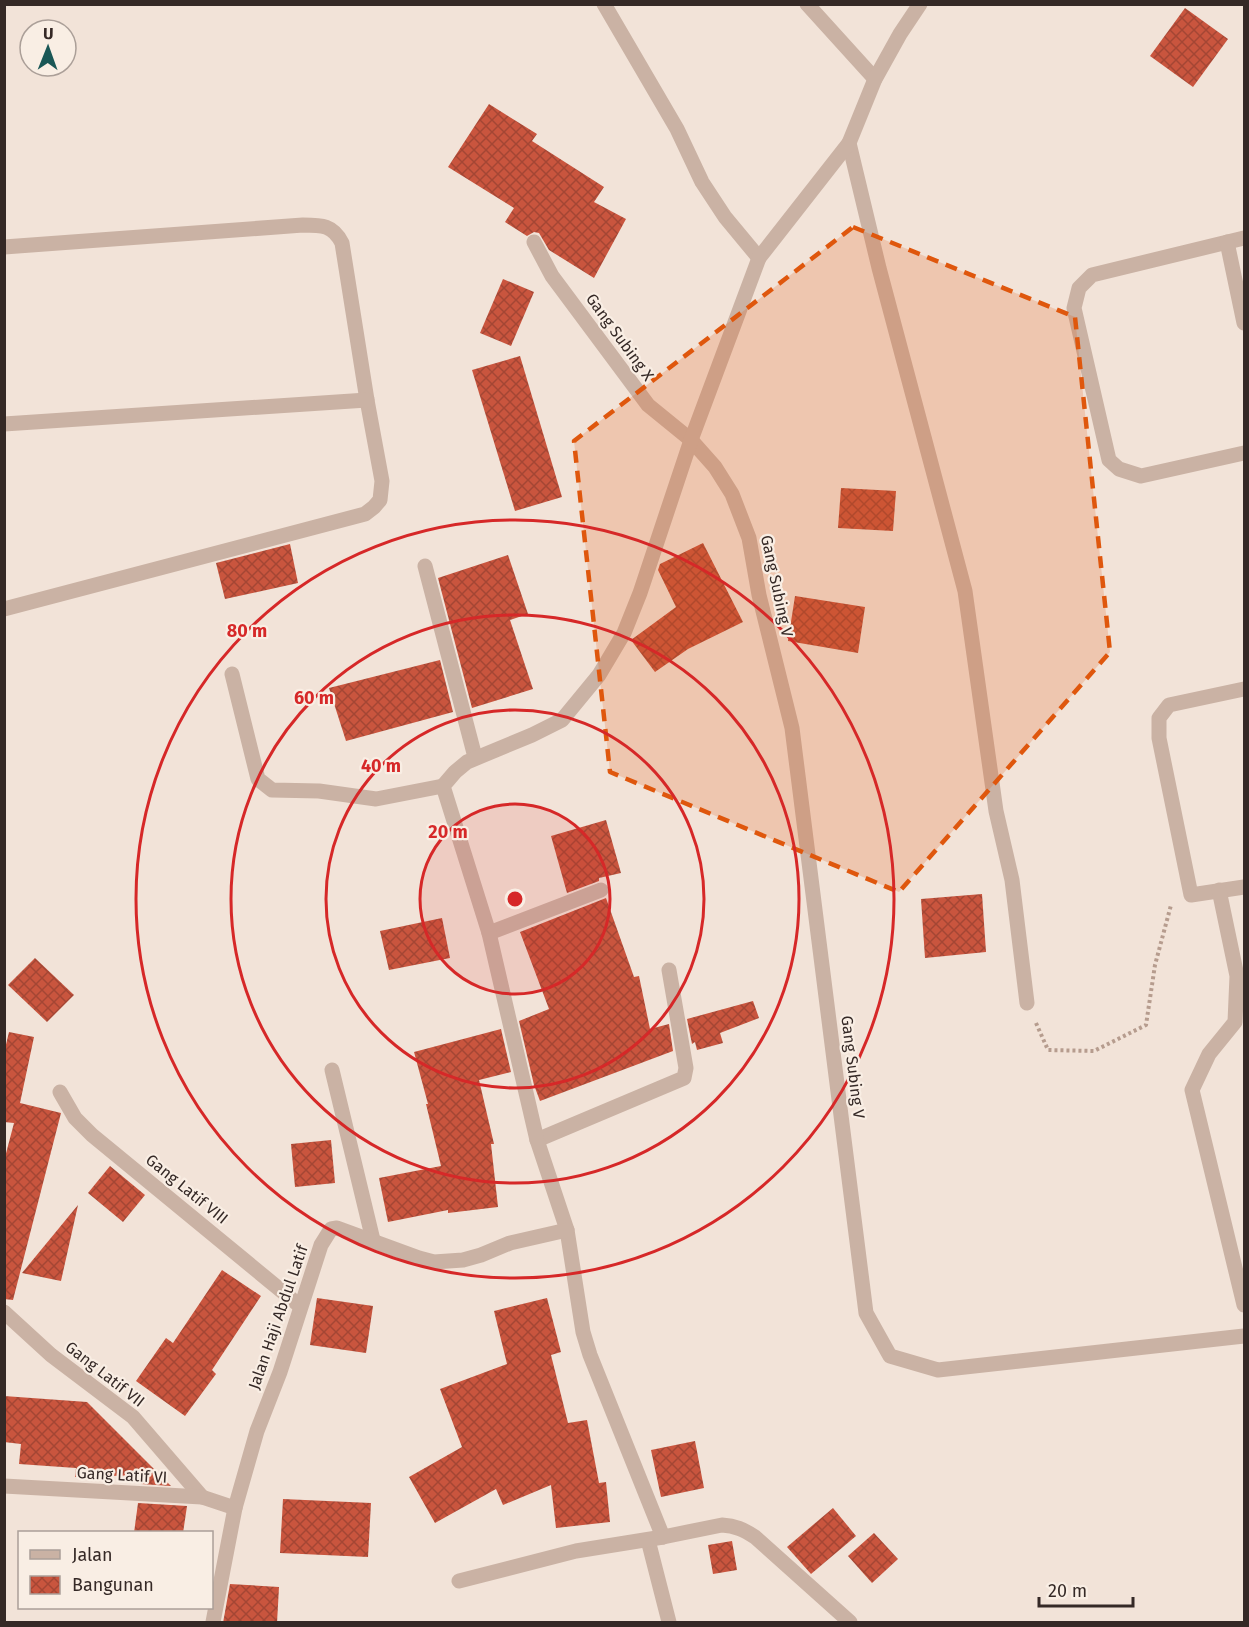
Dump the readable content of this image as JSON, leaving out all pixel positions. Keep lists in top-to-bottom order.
{
  "streets": {
    "street": [
      "Gang Subing X",
      "Gang Subing V",
      "Gang Latif VIII",
      "Jalan Haji Abdul Latif",
      "Gang Latif VII",
      "Gang Latif VI"
    ]
  },
  "crossings": [
    ["Gang Subing X", "Gang Subing V"],
    ["Gang Latif VIII", "Jalan Haji Abdul Latif"],
    ["Jalan Haji Abdul Latif", "Gang Latif VI"],
    ["Gang Latif VII", "Gang Latif VI"]
  ],
  "legend": ["Jalan", "Bangunan"],
  "scale_bar": "20 m",
  "north": "top",
  "rings": [
    "80 m",
    "60 m",
    "40 m",
    "20 m"
  ]
}
